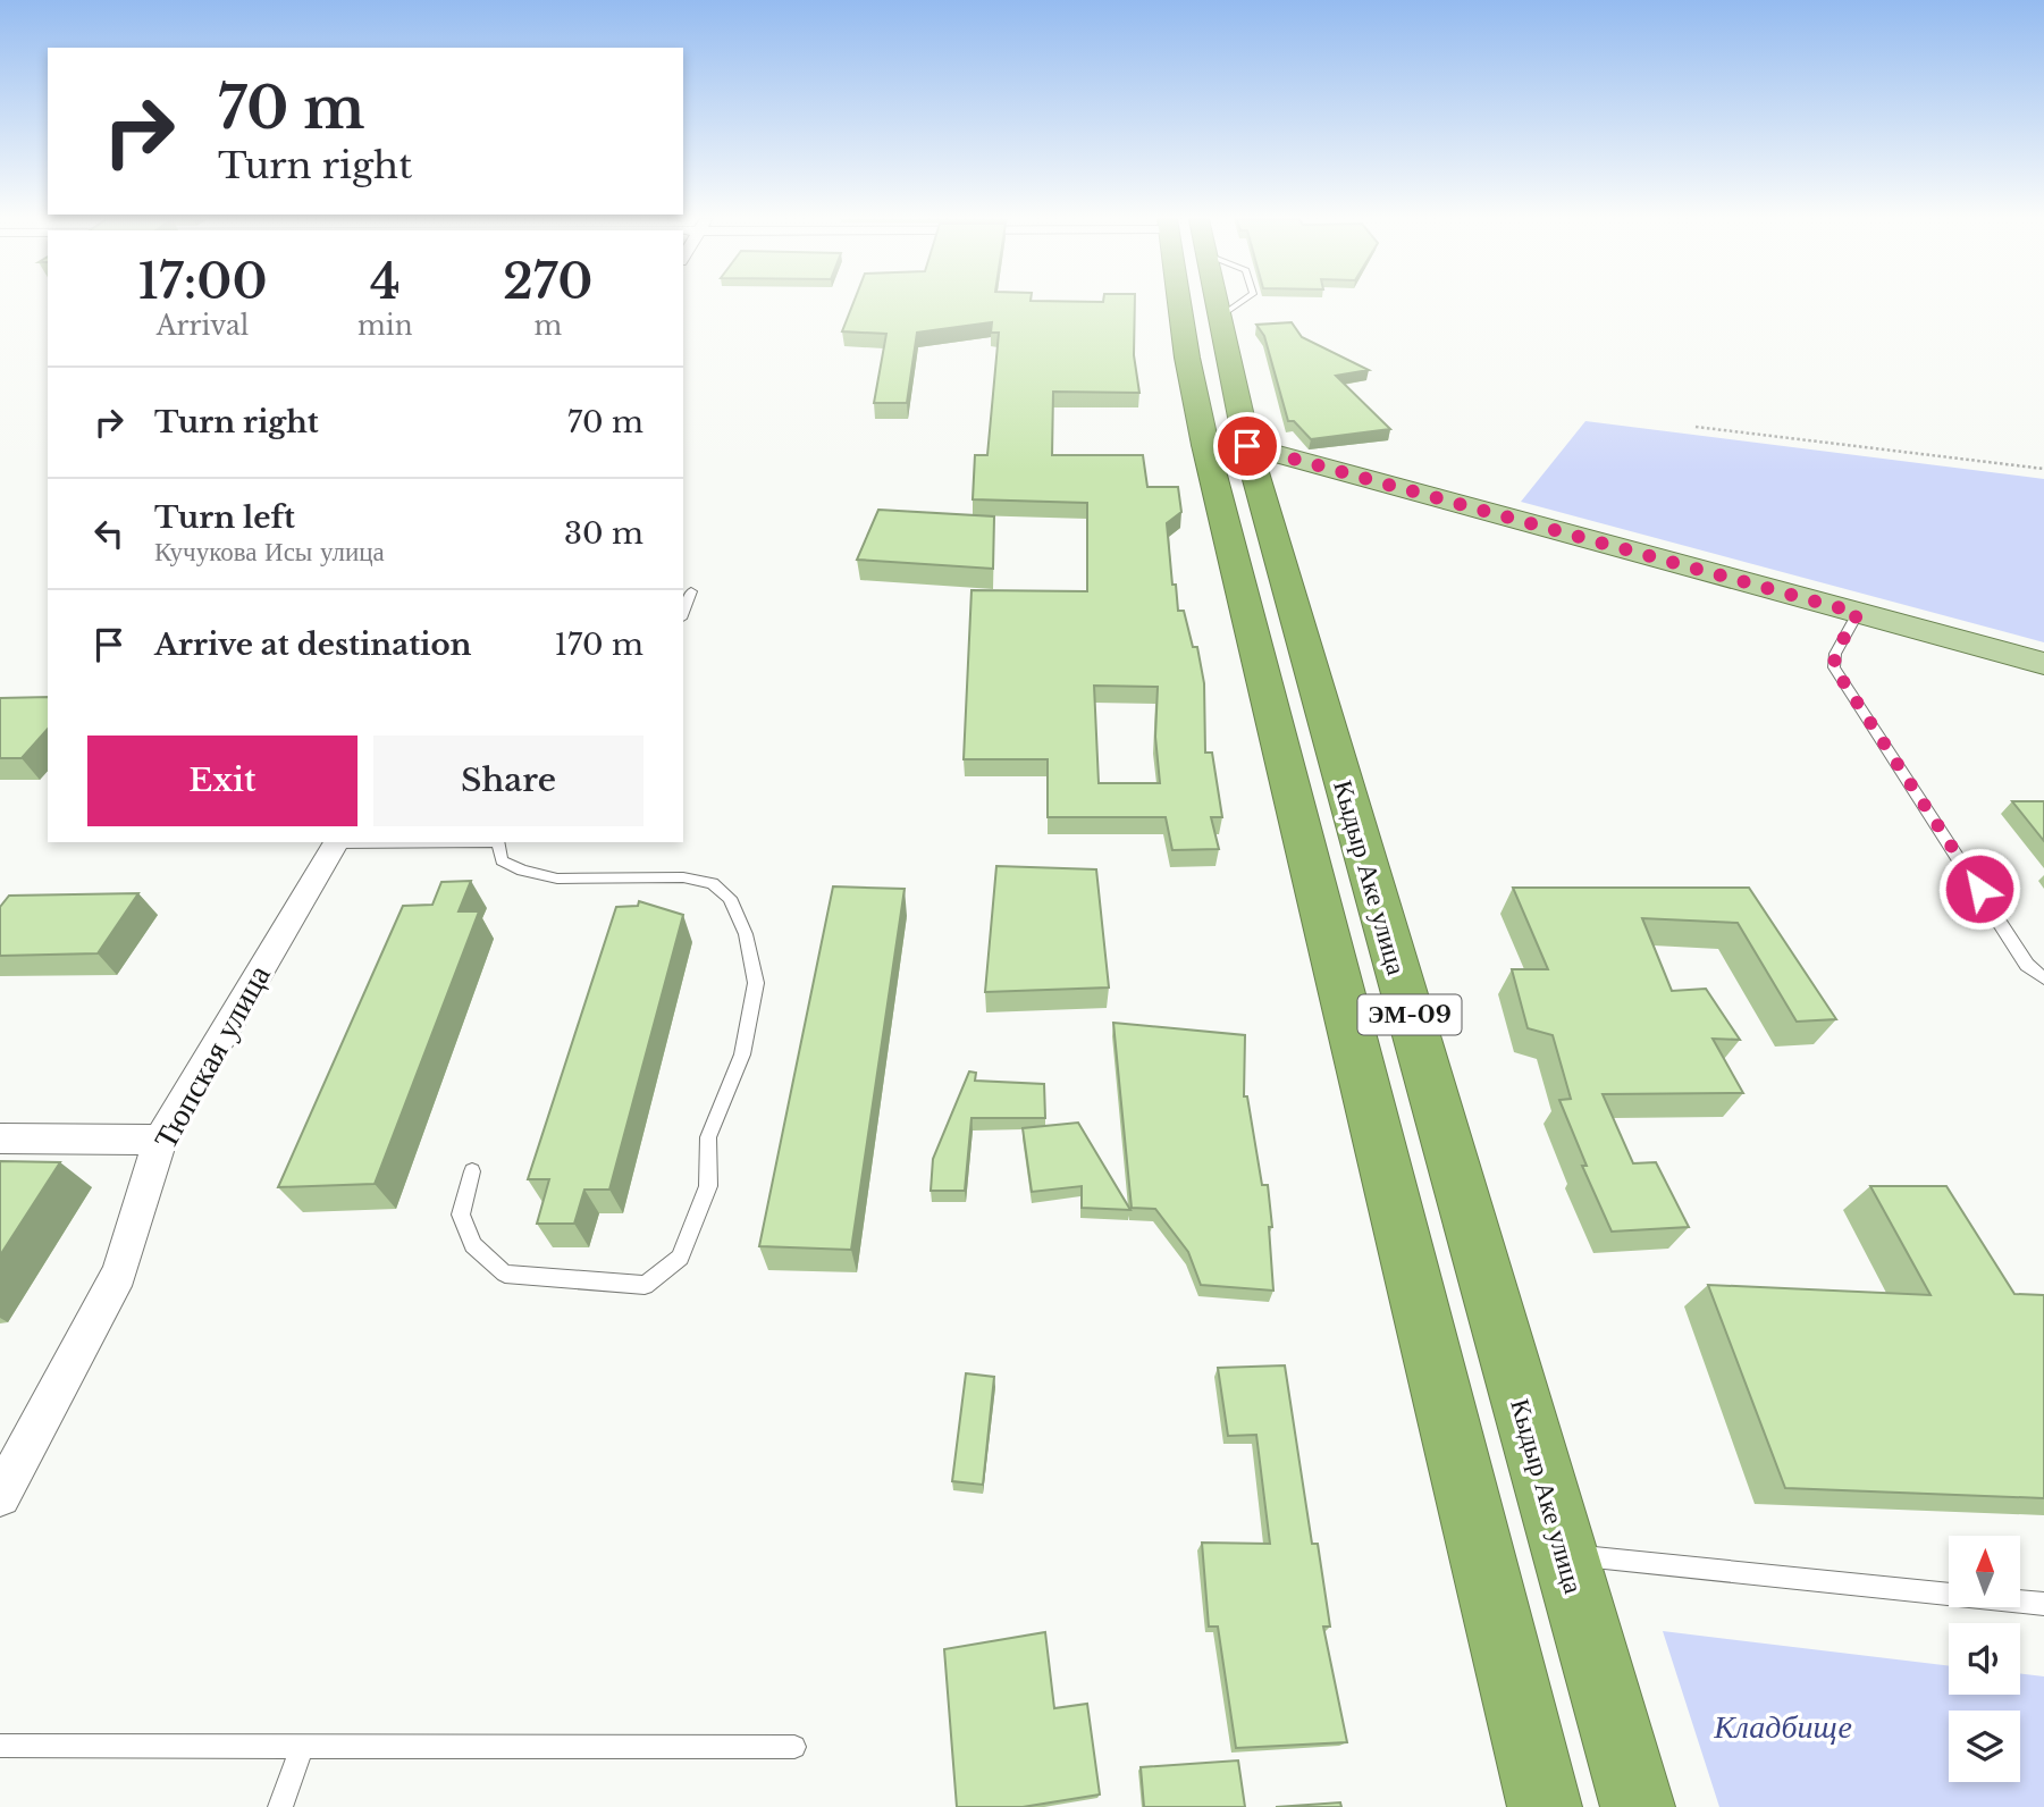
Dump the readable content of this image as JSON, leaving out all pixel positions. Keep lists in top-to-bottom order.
{
  "streets": {
    "highway": ["Кыдыр Аке улица", "ЭМ-09"],
    "street": ["Тюпская улица"]
  },
  "parks": ["Кладбище"],
  "north": "top",
  "page": {
    "turn": ["70 m", "Turn right"],
    "eta": [
      "17:00",
      "Arrival",
      "4",
      "min",
      "270",
      "m"
    ],
    "list": [
      {
        "name": "Turn right",
        "value": "70 m"
      },
      {
        "name": "Turn left",
        "note": "Кучукова Исы улица",
        "value": "30 m"
      },
      {
        "name": "Arrive at destination",
        "value": "170 m"
      }
    ],
    "buttons": ["Exit", "Share"]
  }
}
